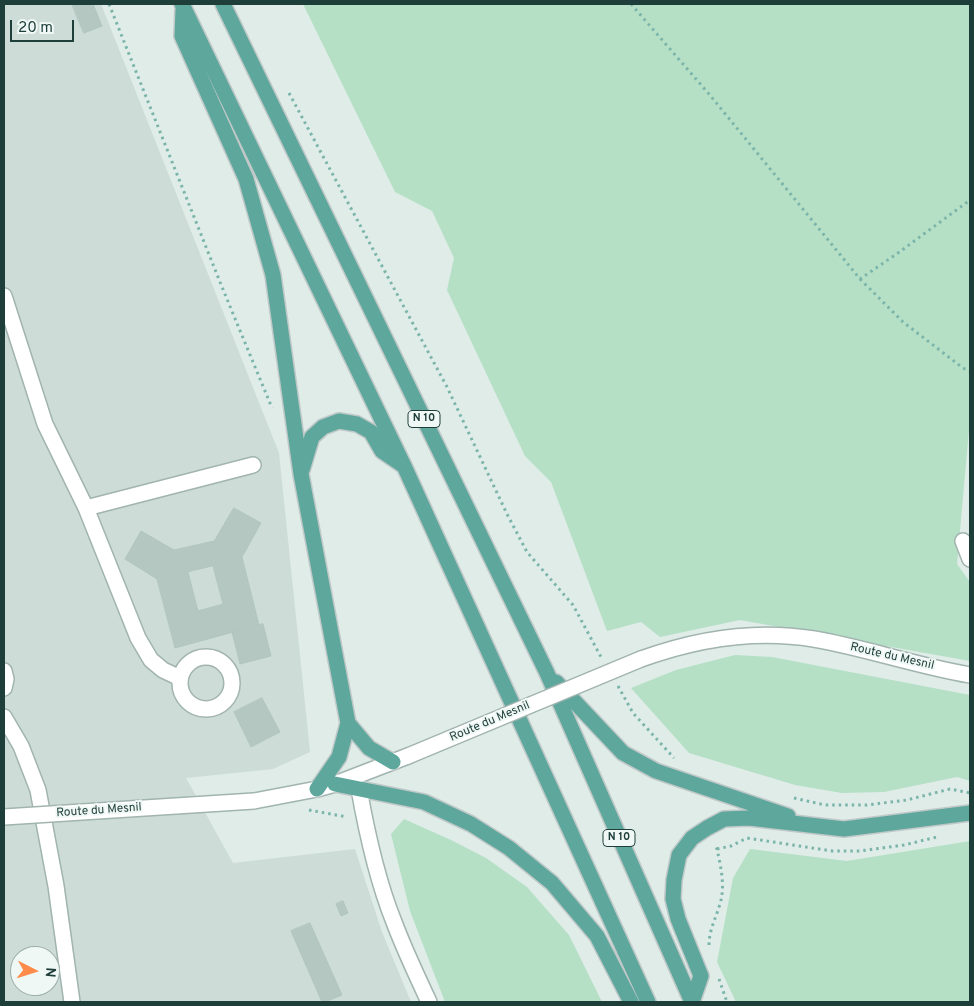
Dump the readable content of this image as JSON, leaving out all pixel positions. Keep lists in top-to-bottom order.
{
  "streets": {
    "main road": ["N 10"],
    "street": ["Route du Mesnil"]
  },
  "scale_bar": "20 m",
  "north": "right"
}
